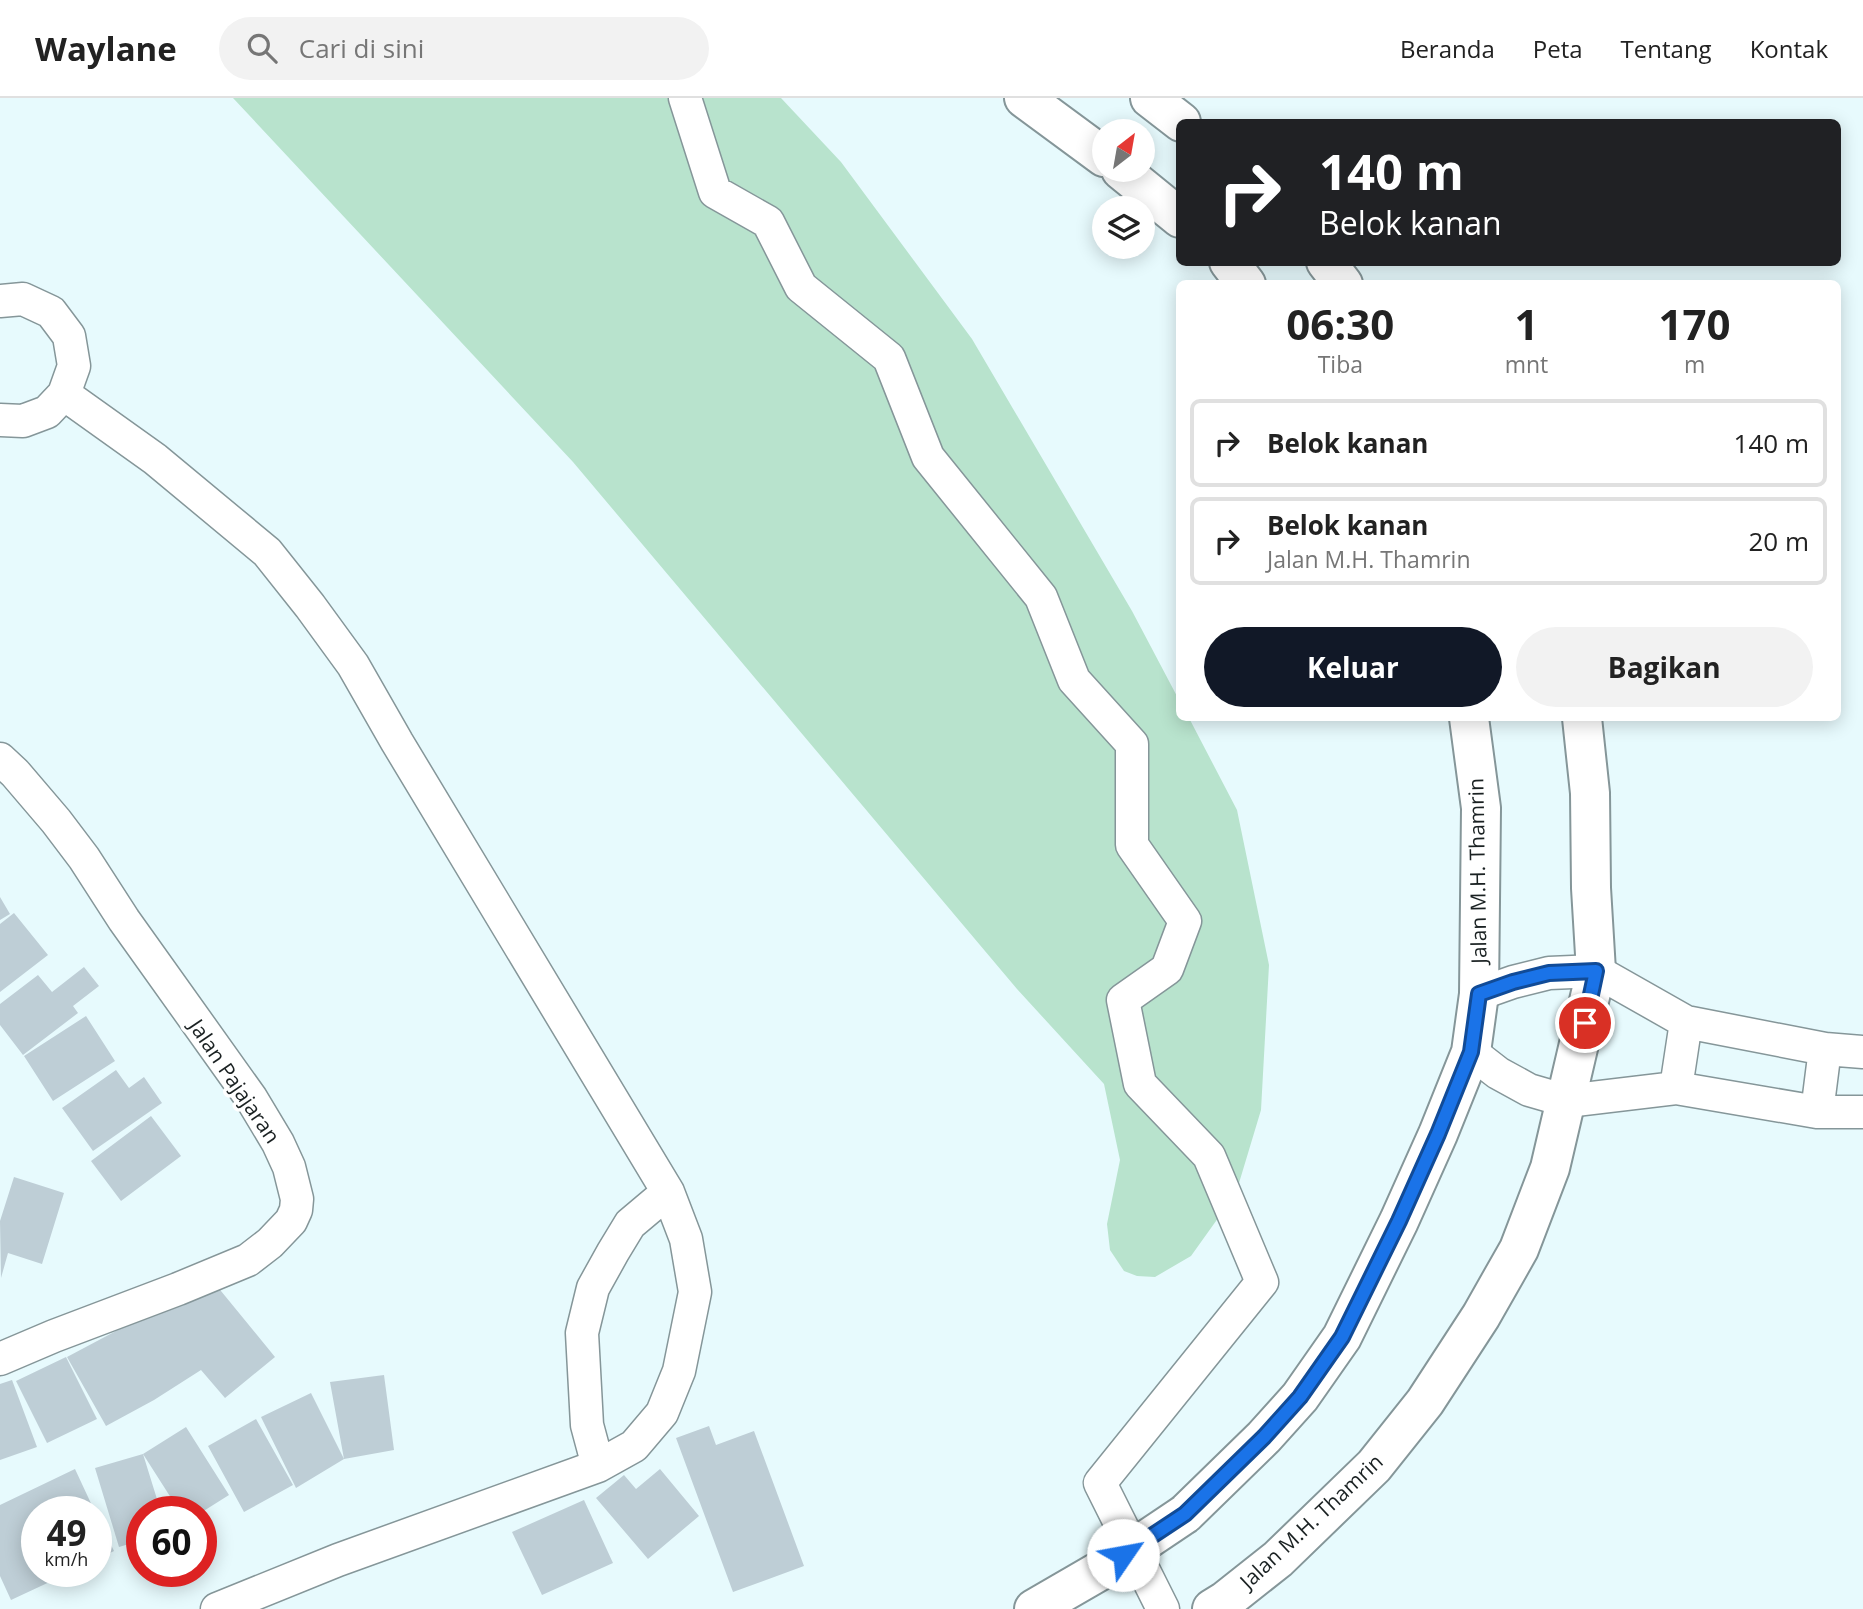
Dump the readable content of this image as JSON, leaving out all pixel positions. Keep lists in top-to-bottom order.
{
  "streets": {
    "main road": ["Jalan M.H. Thamrin"],
    "street": ["Jalan Pajajaran"]
  },
  "north": "top right",
  "page": {
    "header": "Waylane",
    "search": "Cari di sini",
    "nav": [
      "Beranda",
      "Peta",
      "Tentang",
      "Kontak"
    ],
    "turn": ["140 m", "Belok kanan"],
    "eta": [
      "06:30",
      "Tiba",
      "1",
      "mnt",
      "170",
      "m"
    ],
    "list": [
      {
        "name": "Belok kanan",
        "value": "140 m"
      },
      {
        "name": "Belok kanan",
        "note": "Jalan M.H. Thamrin",
        "value": "20 m"
      }
    ],
    "buttons": ["Keluar", "Bagikan"],
    "speed": "49 km/h",
    "limit": "60"
  }
}
